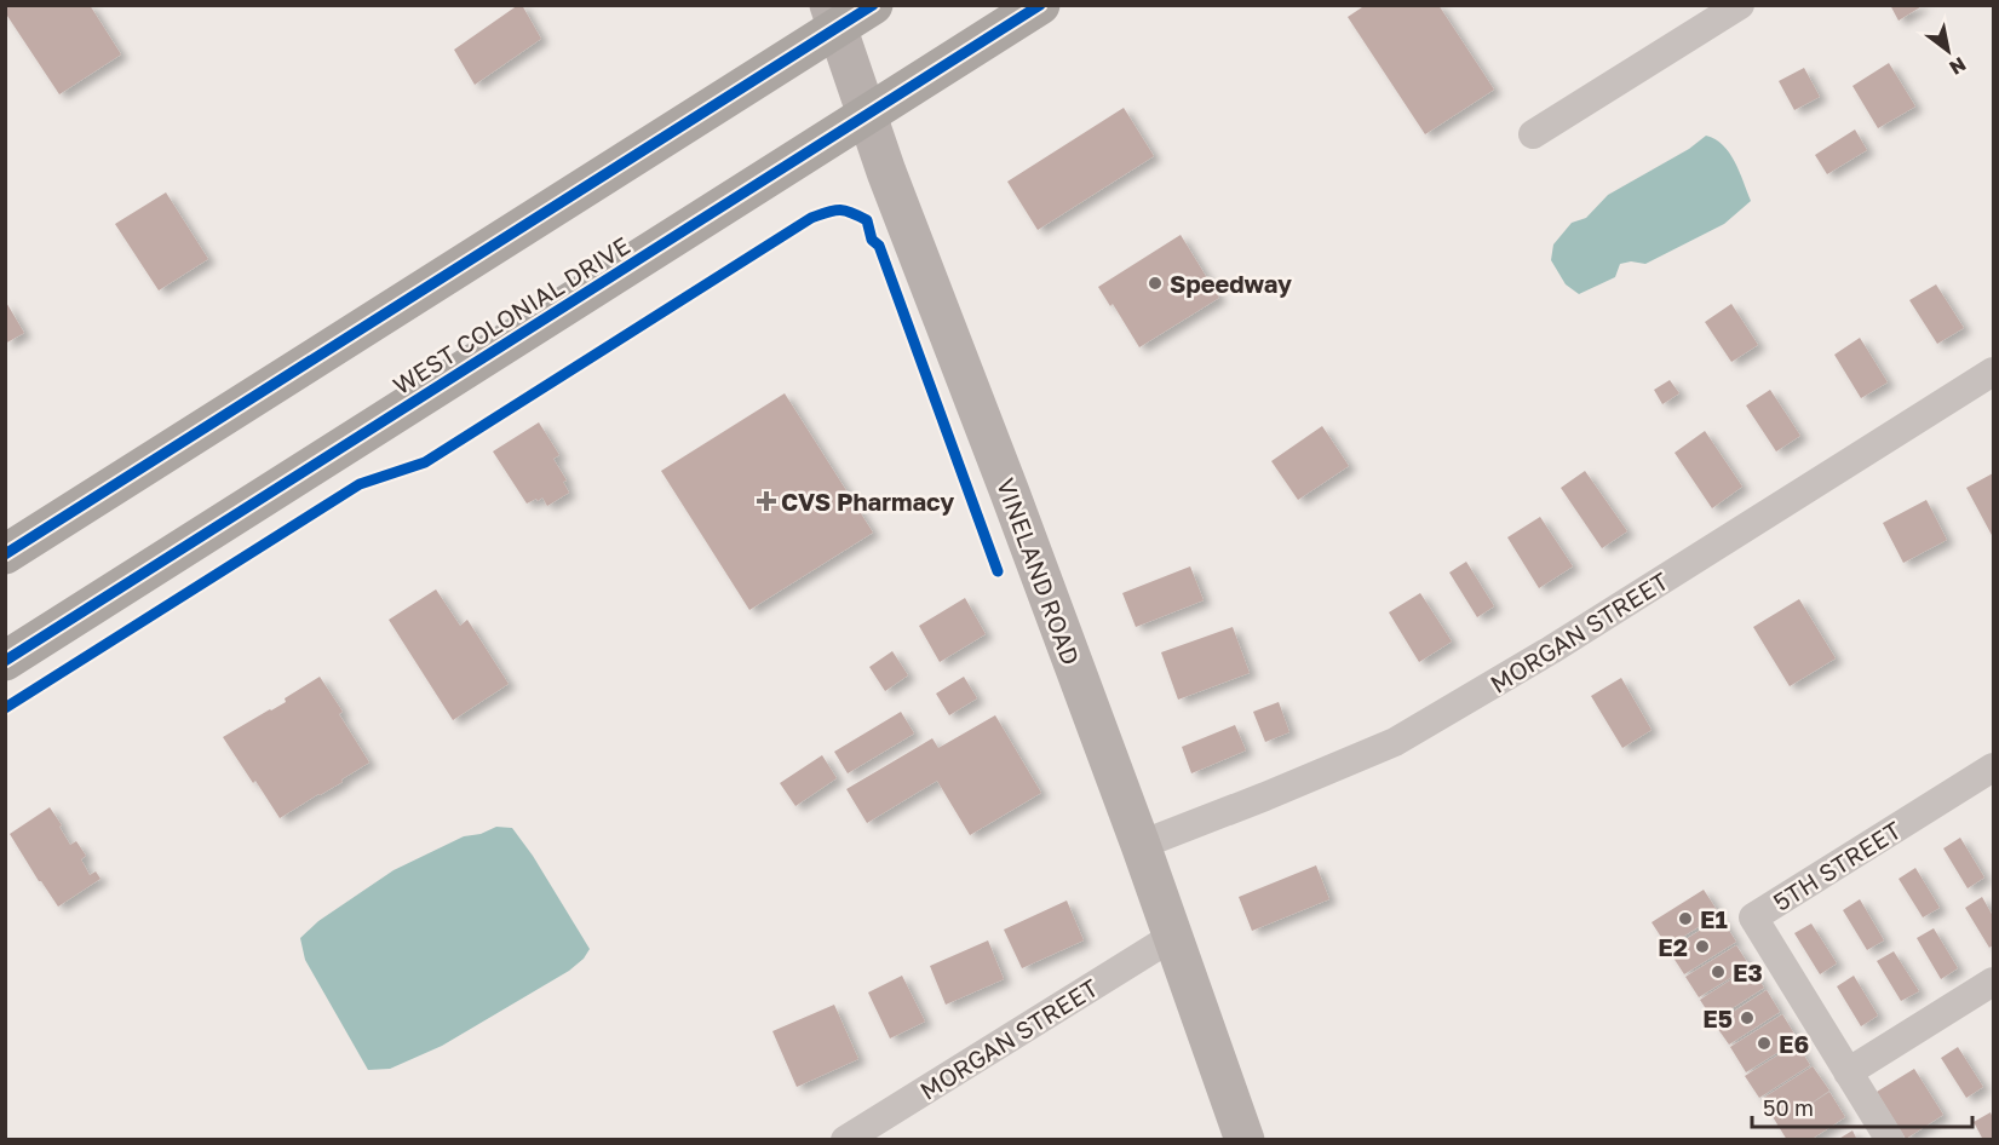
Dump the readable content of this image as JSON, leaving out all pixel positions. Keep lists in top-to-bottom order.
{
  "streets": {
    "highway": ["WEST COLONIAL DRIVE"],
    "main road": ["VINELAND ROAD"],
    "street": ["MORGAN STREET", "5TH STREET"]
  },
  "crossings": [
    ["WEST COLONIAL DRIVE", "VINELAND ROAD"],
    ["VINELAND ROAD", "MORGAN STREET"]
  ],
  "places": {
    "other": [
      "Speedway",
      "E1",
      "E2",
      "E3",
      "E5",
      "E6"
    ],
    "health": ["CVS Pharmacy"]
  },
  "scale_bar": "50 m",
  "north": "bottom right"
}
